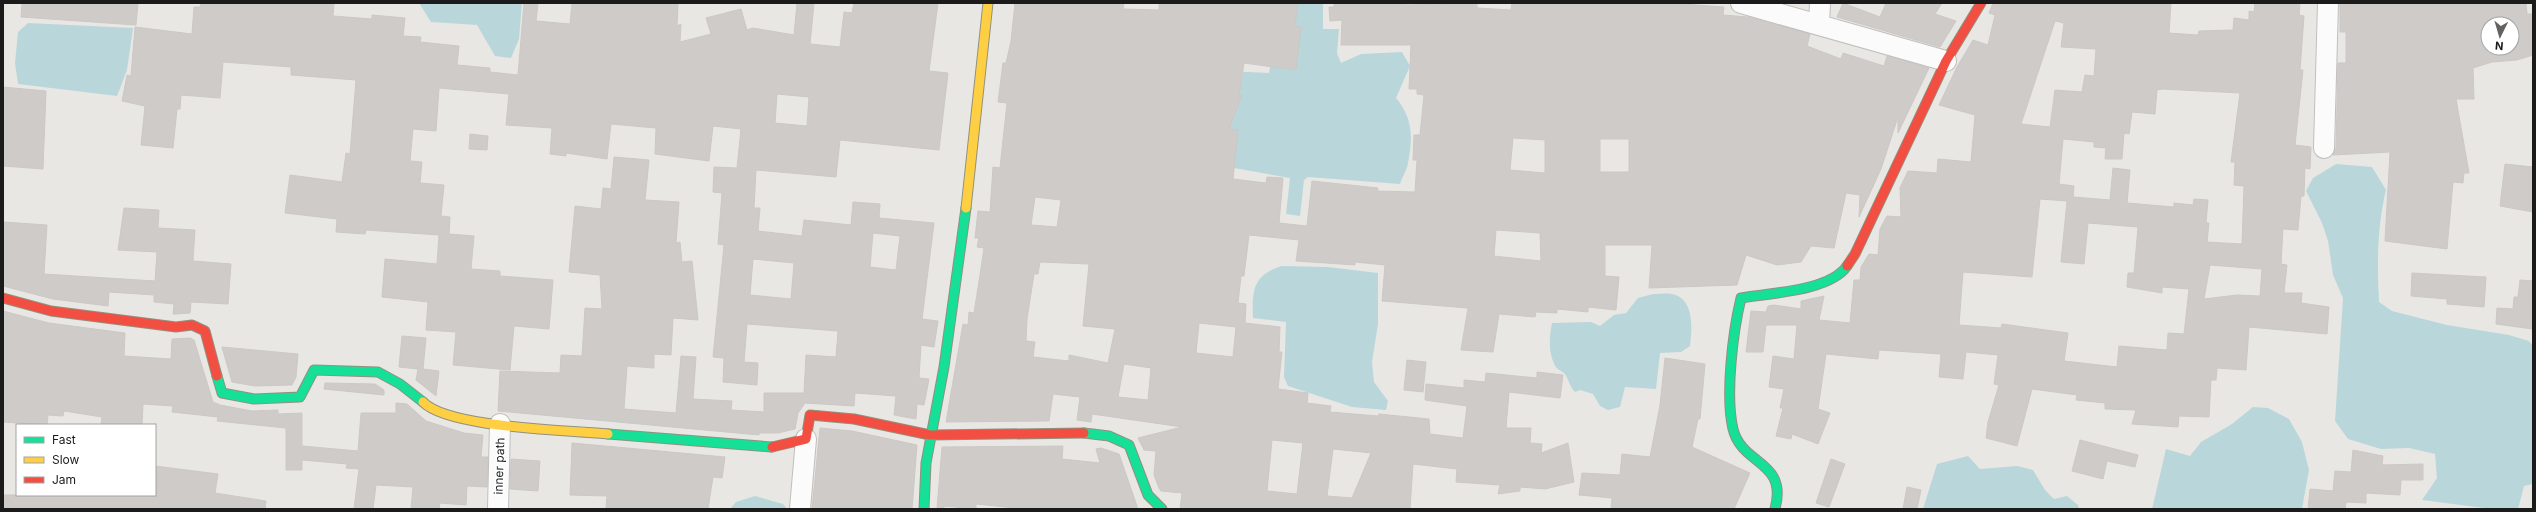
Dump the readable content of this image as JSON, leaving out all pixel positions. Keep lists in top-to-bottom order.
{
  "streets": {
    "street": ["inner path"]
  },
  "legend": ["Fast", "Slow", "Jam"],
  "north": "bottom"
}
